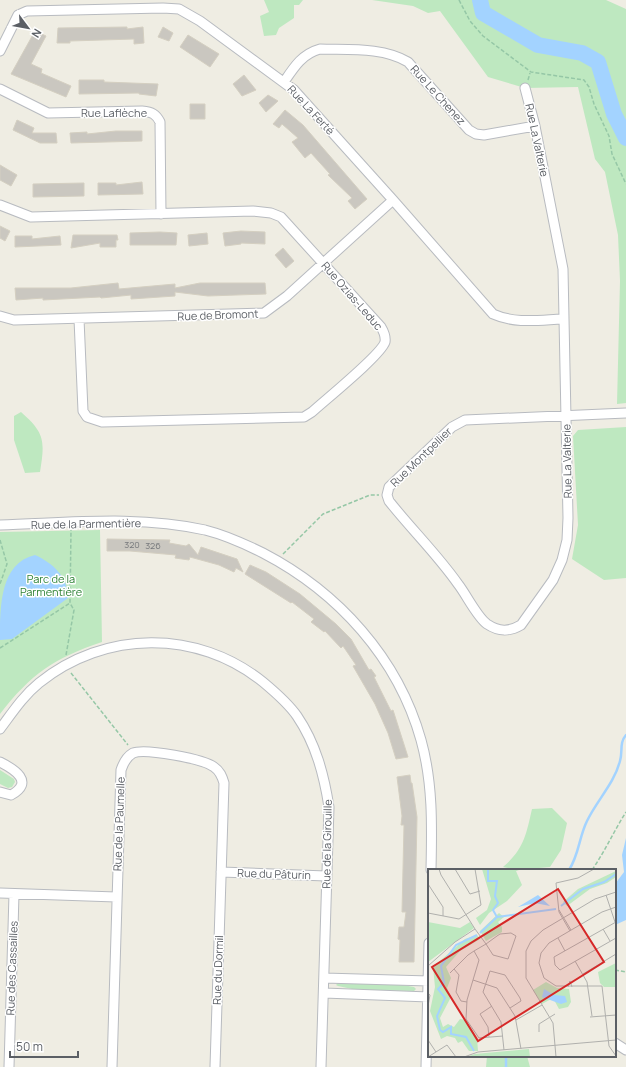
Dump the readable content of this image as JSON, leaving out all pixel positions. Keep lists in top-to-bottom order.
{
  "streets": {
    "street": [
      "Rue Le Chenez",
      "Rue La Ferté",
      "Rue Laflèche",
      "Rue La Valterie",
      "Rue Ozias-Leduc",
      "Rue de Bromont",
      "Rue Montpellier",
      "Rue de la Parmentière",
      "Rue de la Paumelle",
      "Rue de la Girouille",
      "Rue du Pâturin",
      "Rue des Cassailles",
      "Rue du Dormil"
    ]
  },
  "crossings": [
    ["Rue Le Chenez", "Rue La Ferté"],
    ["Rue Le Chenez", "Rue La Valterie"],
    ["Rue La Ferté", "Rue La Valterie"],
    ["Rue La Ferté", "Rue de Bromont"],
    ["Rue Laflèche", "Rue Ozias-Leduc"],
    ["Rue La Valterie", "Rue Montpellier"],
    ["Rue Ozias-Leduc", "Rue de Bromont"],
    ["Rue de la Girouille", "Rue du Pâturin"],
    ["Rue du Pâturin", "Rue du Dormil"]
  ],
  "parks": ["Parc de la Parmentière"],
  "house_numbers": ["320", "326"],
  "scale_bar": "50 m",
  "north": "bottom right"
}
